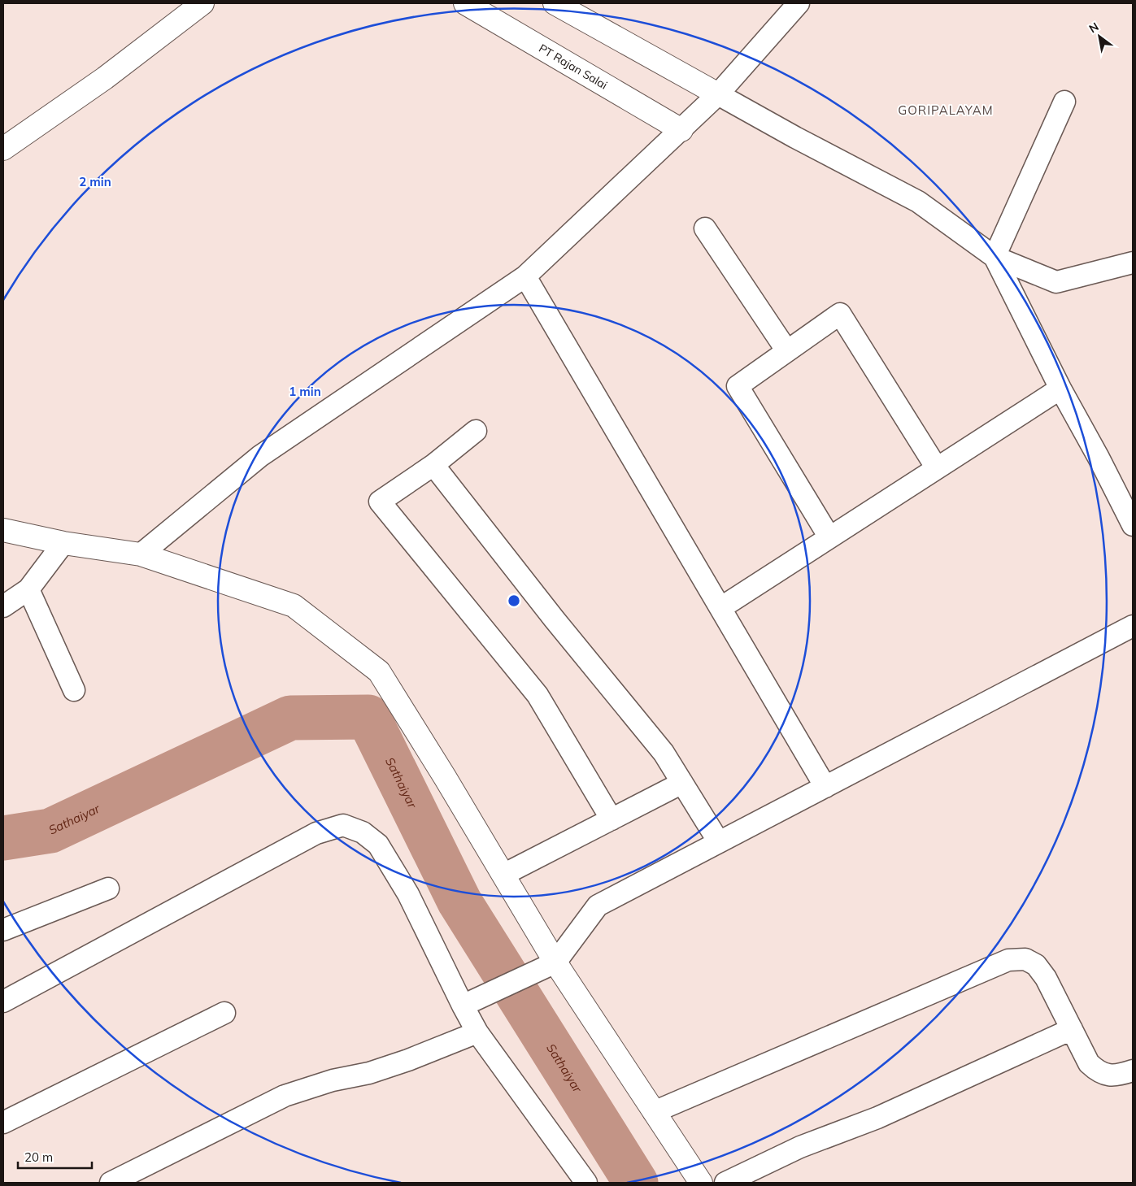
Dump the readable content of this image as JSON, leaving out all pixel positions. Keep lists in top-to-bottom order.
{
  "streets": {
    "street": ["PT Rajan Salai"]
  },
  "districts": ["GORIPALAYAM"],
  "water": ["Sathaiyar"],
  "scale_bar": "20 m",
  "north": "top left",
  "rings": ["2 min", "1 min"]
}
